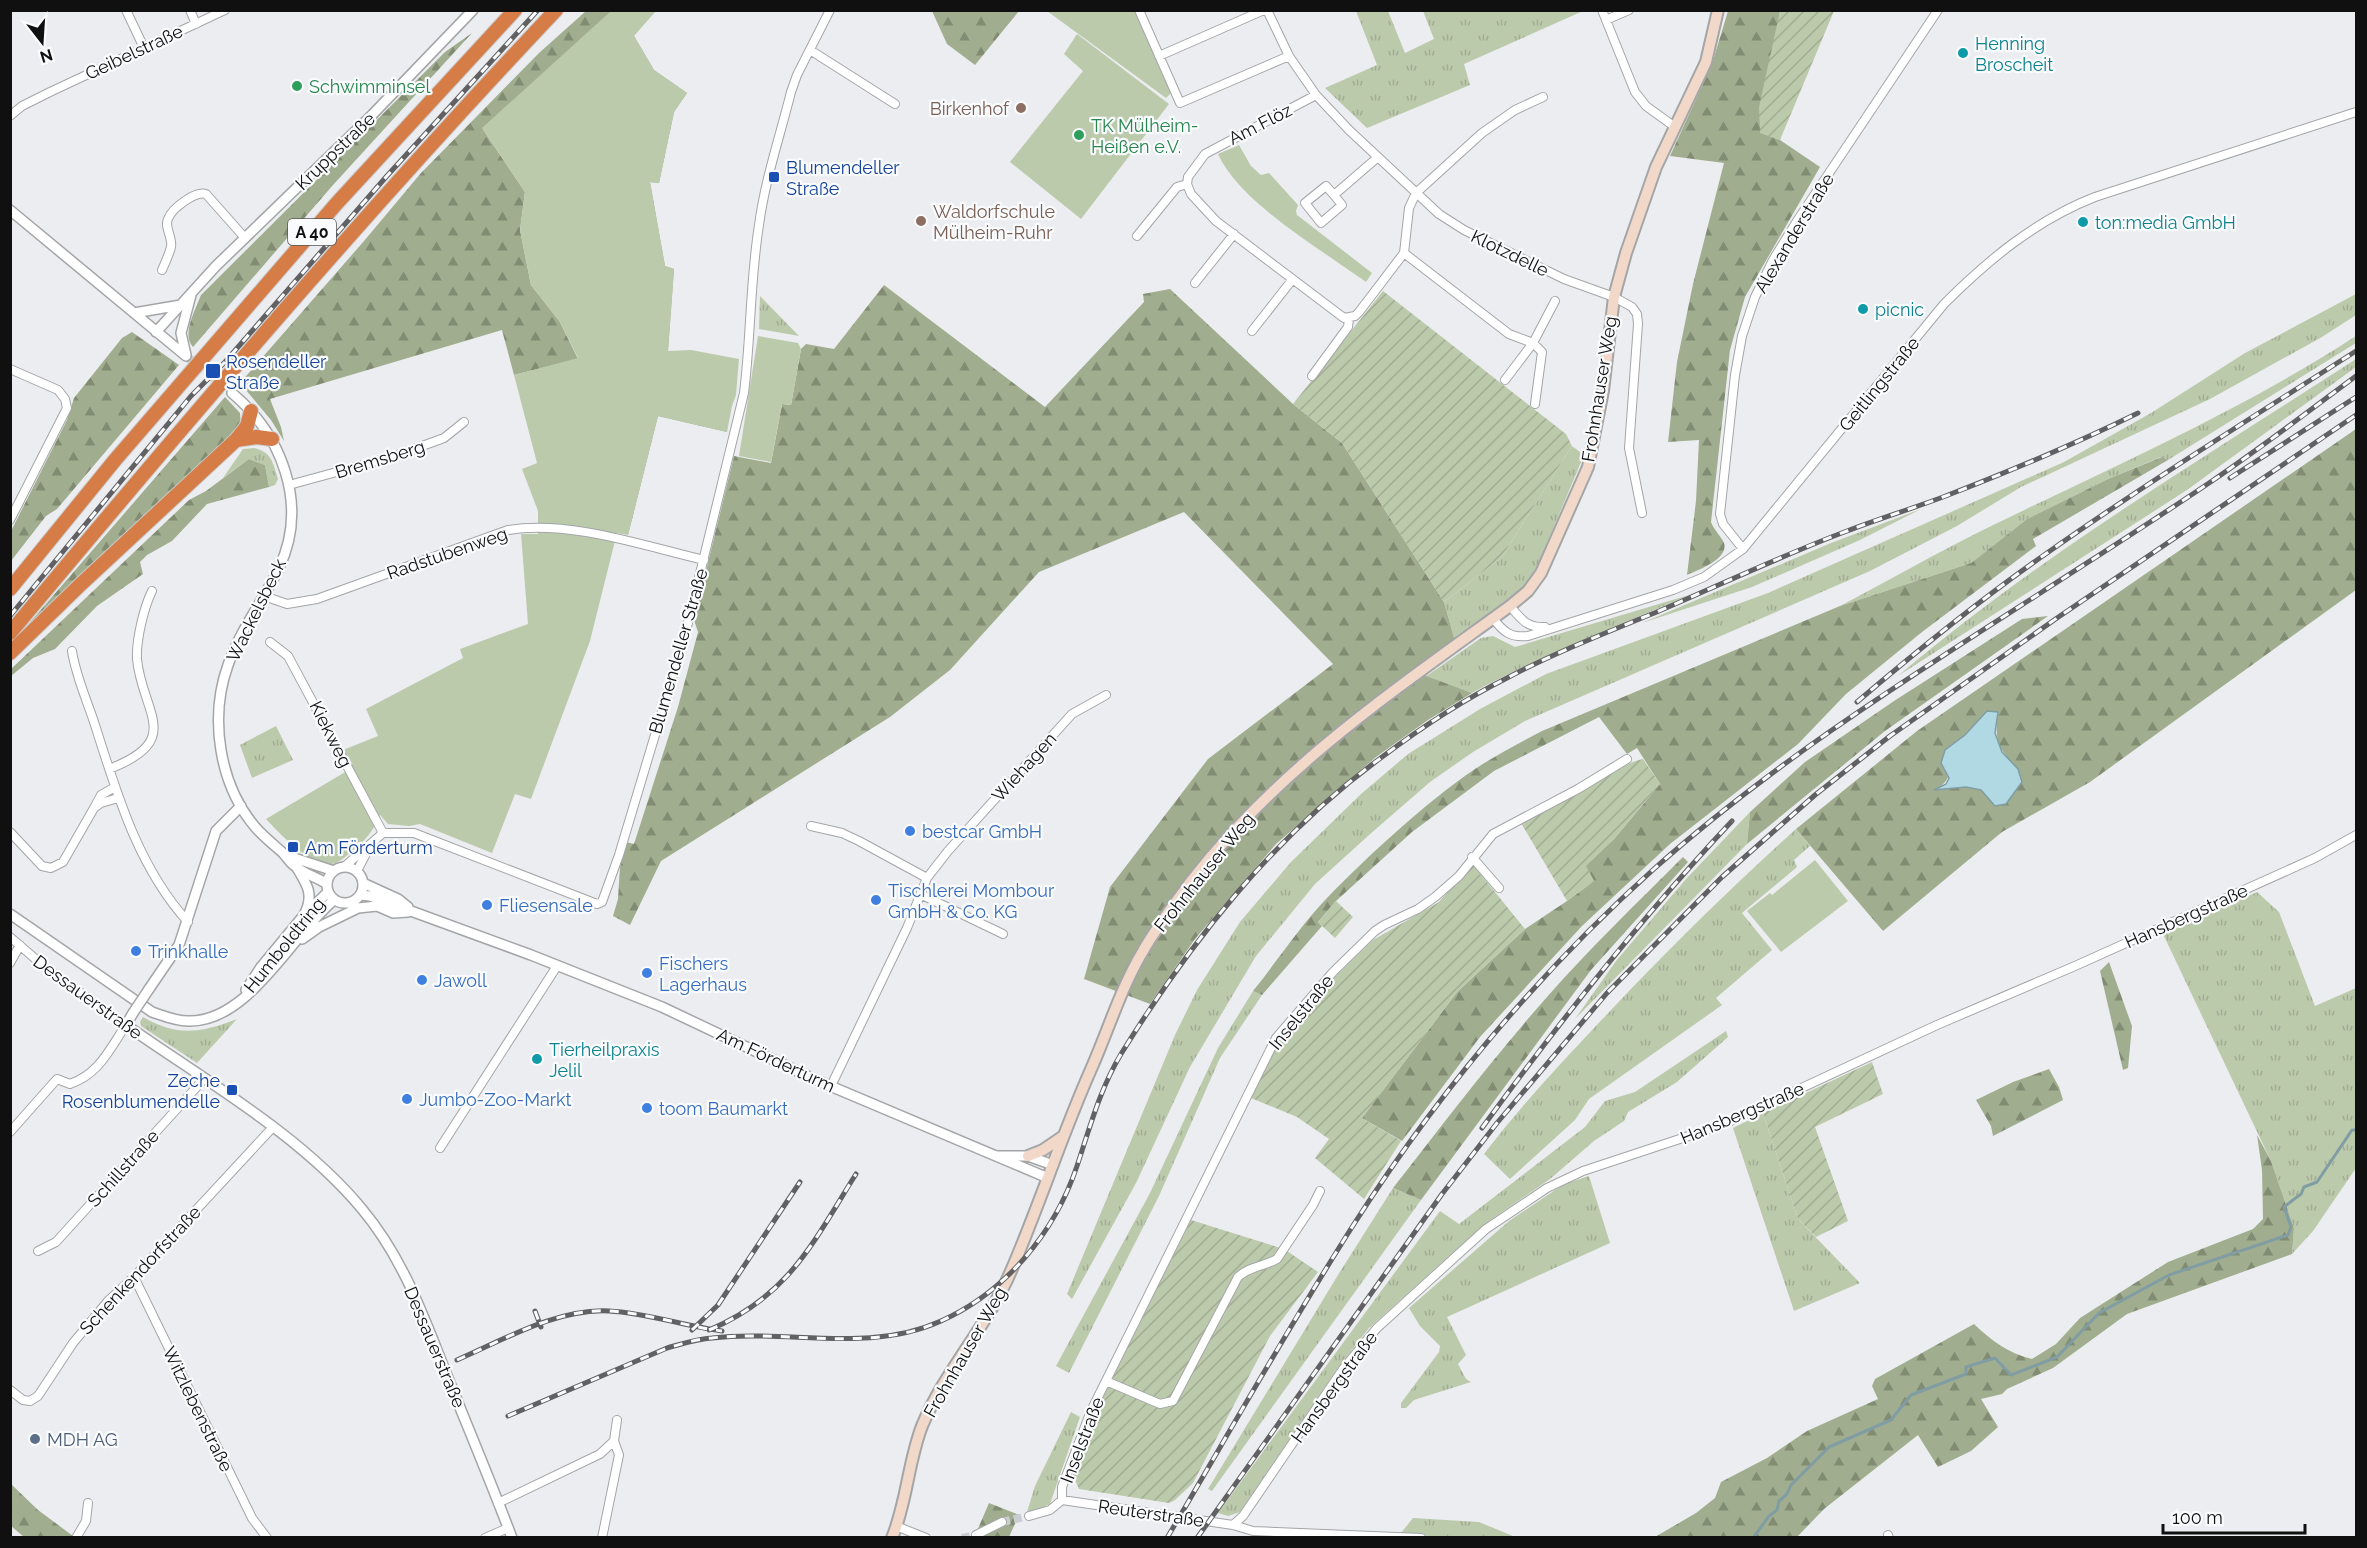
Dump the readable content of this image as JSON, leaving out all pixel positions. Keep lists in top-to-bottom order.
{
  "streets": {
    "highway": ["A 40"],
    "main road": ["Frohnhauser Weg"],
    "street": [
      "Geibelstraße",
      "Am Flöz",
      "Kruppstraße",
      "Alexanderstraße",
      "Klotzdelle",
      "Geitlingstraße",
      "Bremsberg",
      "Radstubenweg",
      "Wackelsbeck",
      "Blumendeller Straße",
      "Kiekweg",
      "Wiehagen",
      "Hansbergstraße",
      "Humboldtring",
      "Dessauerstraße",
      "Inselstraße",
      "Am Förderturm",
      "Schillstraße",
      "Schenkendorfstraße",
      "Witzlebenstraße",
      "Reuterstraße"
    ]
  },
  "crossings": [
    ["Am Flöz", "Klotzdelle"],
    ["Alexanderstraße", "Geitlingstraße"],
    ["Klotzdelle", "Frohnhauser Weg"],
    ["Geitlingstraße", "Frohnhauser Weg"],
    ["Frohnhauser Weg", "Am Förderturm"],
    ["Bremsberg", "Wackelsbeck"],
    ["Radstubenweg", "Wackelsbeck"],
    ["Radstubenweg", "Blumendeller Straße"],
    ["Blumendeller Straße", "Kiekweg"],
    ["Wiehagen", "Am Förderturm"],
    ["Hansbergstraße", "Reuterstraße"],
    ["Humboldtring", "Am Förderturm"],
    ["Dessauerstraße", "Schillstraße"],
    ["Dessauerstraße", "Schenkendorfstraße"],
    ["Inselstraße", "Reuterstraße"],
    ["Schenkendorfstraße", "Witzlebenstraße"]
  ],
  "places": {
    "other": [
      "Henning Broscheit",
      "Schwimminsel",
      "Birkenhof",
      "TK Mülheim- Heißen e.V.",
      "Waldorfschule Mülheim-Ruhr",
      "ton:media GmbH",
      "picnic",
      "bestcar GmbH",
      "Tischlerei Mombour GmbH & Co. KG",
      "Fliesensale",
      "Trinkhalle",
      "Fischers Lagerhaus",
      "Jawoll",
      "Tierheilpraxis Jelil",
      "Jumbo-Zoo-Markt",
      "toom Baumarkt",
      "MDH AG"
    ],
    "transit": [
      "Blumendeller Straße",
      "Rosendeller Straße",
      "Am Förderturm",
      "Zeche Rosenblumendelle"
    ]
  },
  "scale_bar": "100 m",
  "north": "bottom"
}
